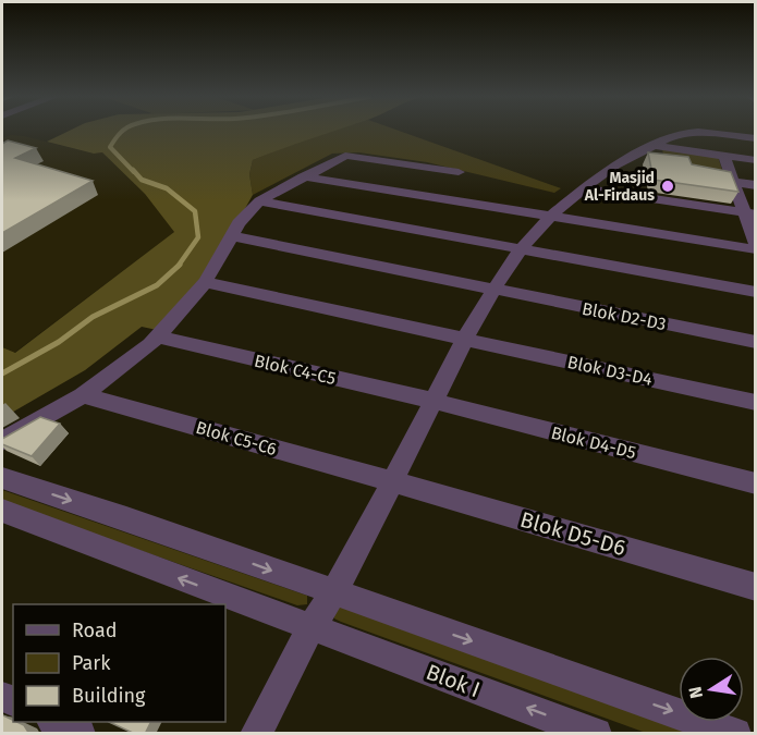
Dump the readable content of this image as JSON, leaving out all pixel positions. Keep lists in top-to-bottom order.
{
  "streets": {
    "street": [
      "Blok D2-D3",
      "Blok C4-C5",
      "Blok D3-D4",
      "Blok C5-C6",
      "Blok D4-D5",
      "Blok D5-D6",
      "Blok I"
    ]
  },
  "crossings": [
    ["Blok C4-C5", "Blok D4-D5"],
    ["Blok C5-C6", "Blok D5-D6"]
  ],
  "places": ["Masjid Al-Firdaus"],
  "legend": ["Road", "Park", "Building"],
  "north": "left"
}
